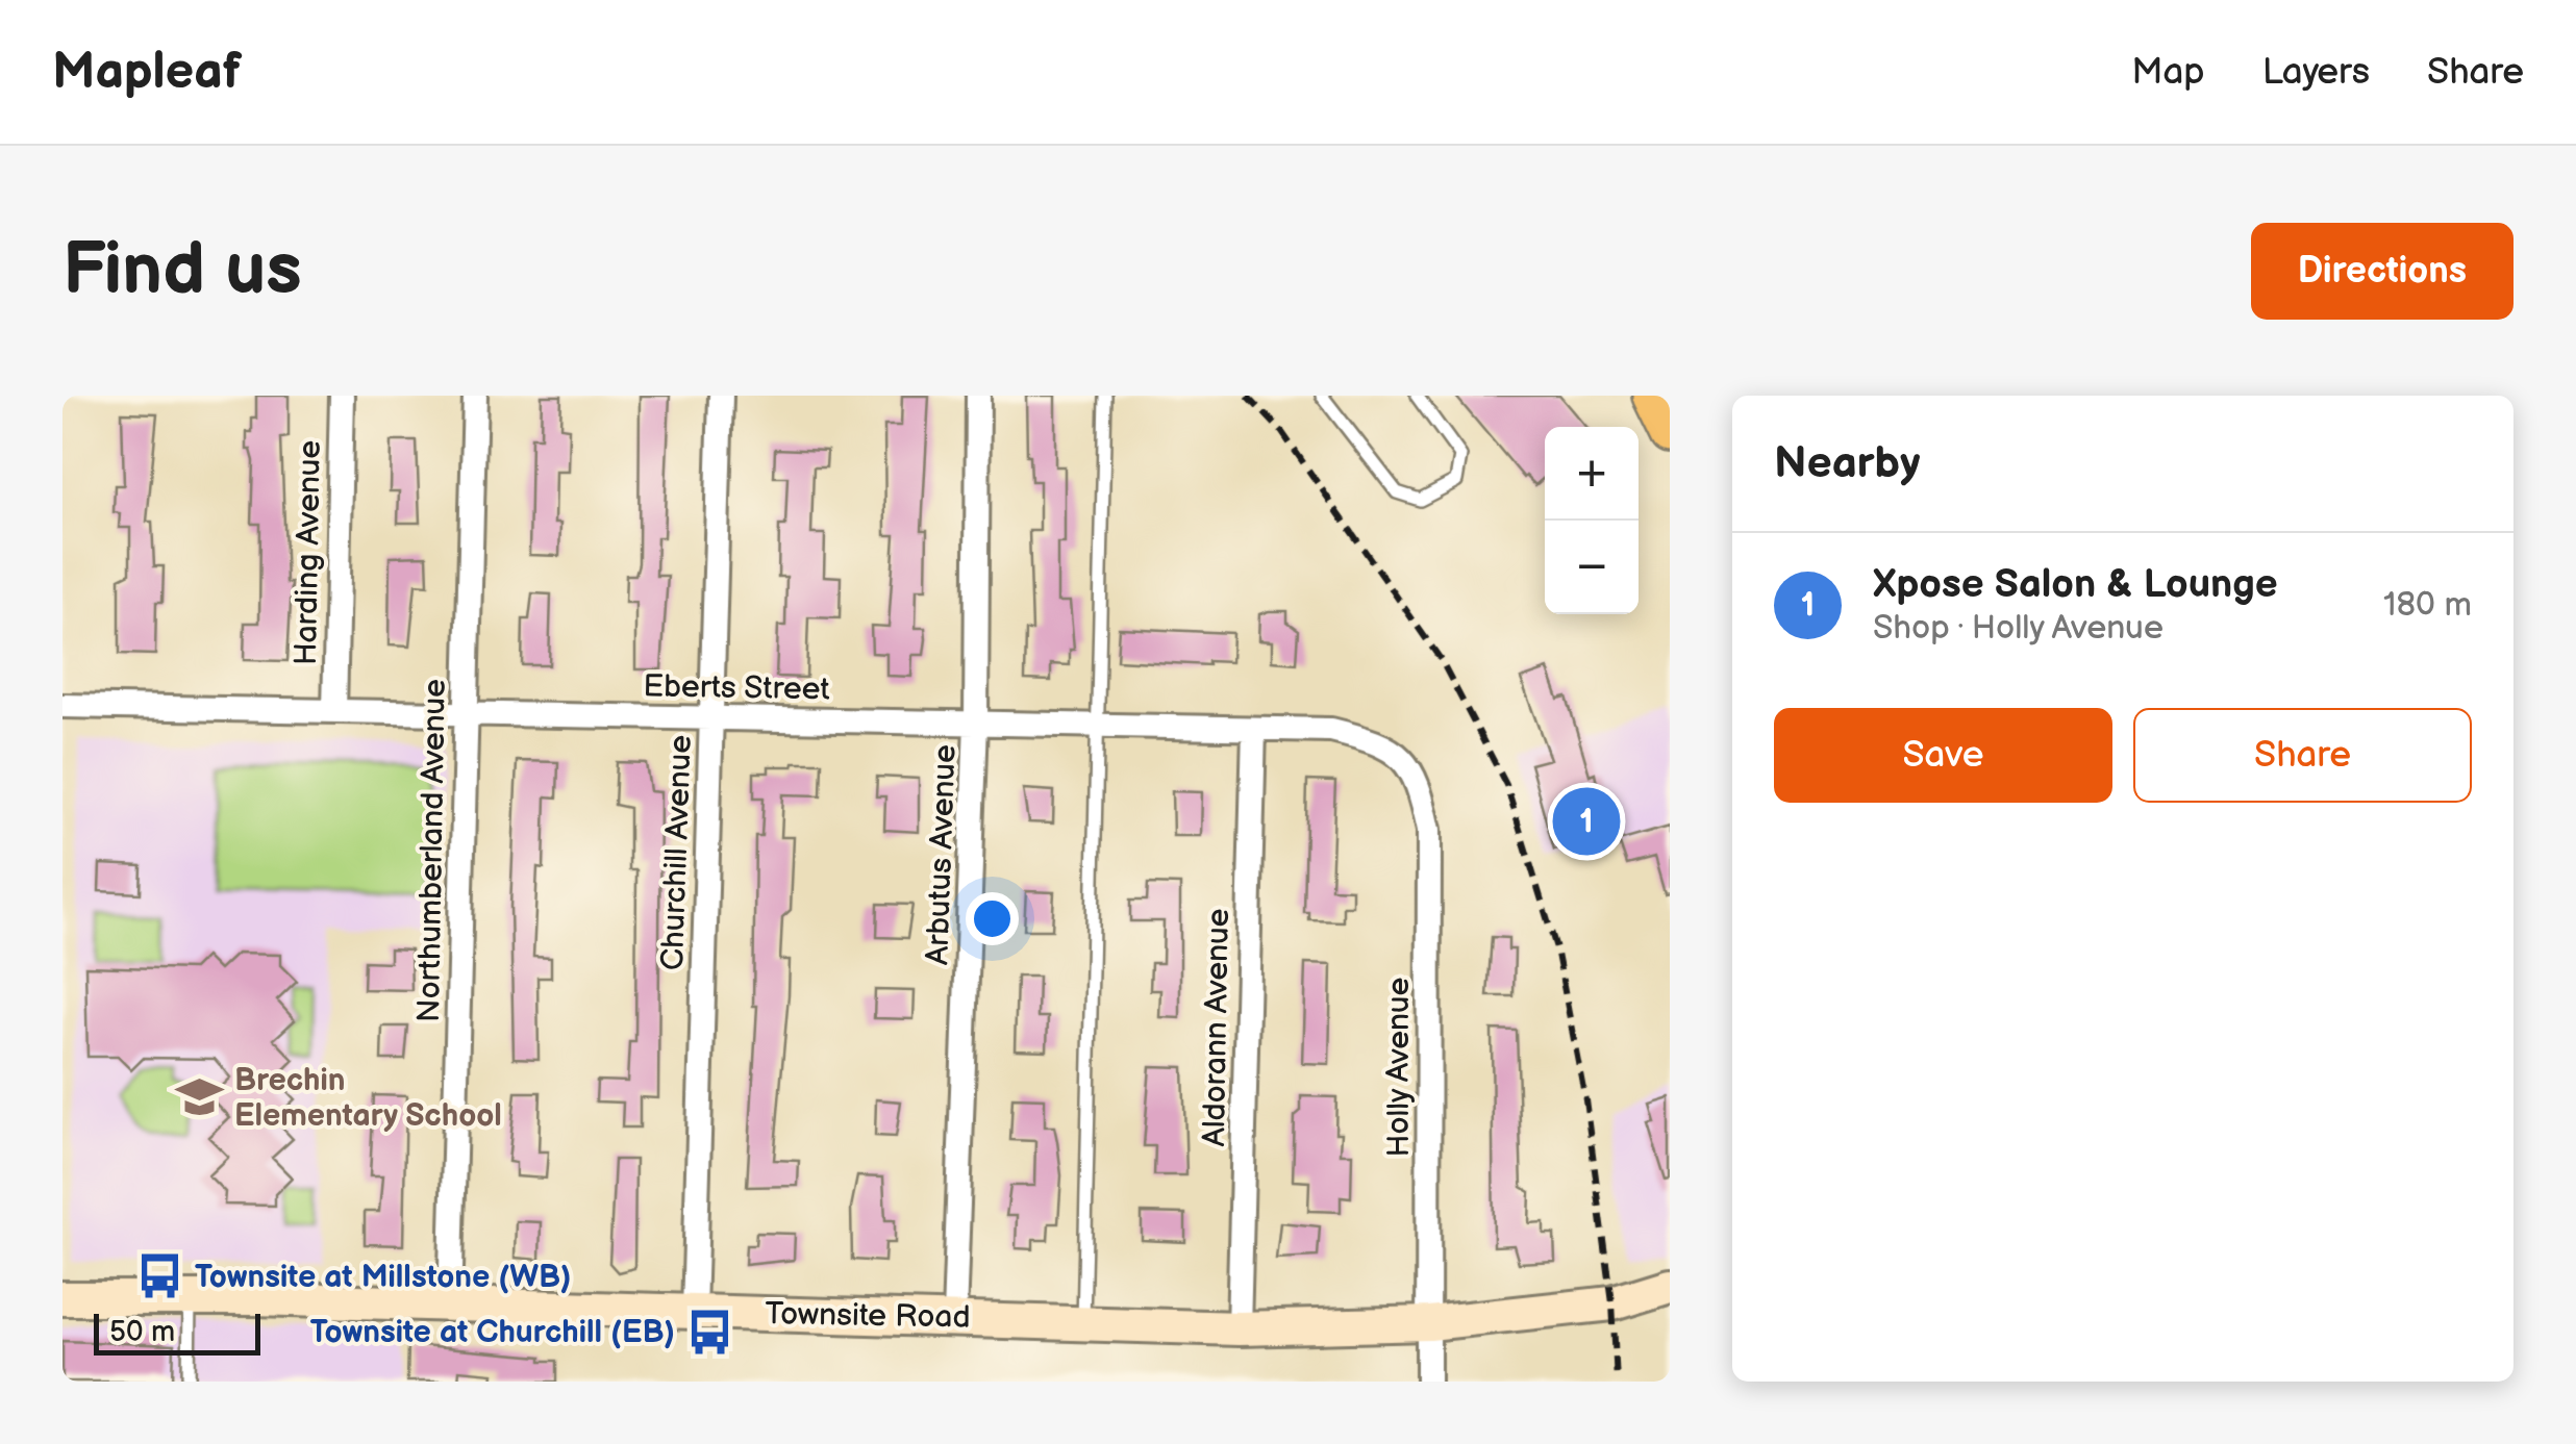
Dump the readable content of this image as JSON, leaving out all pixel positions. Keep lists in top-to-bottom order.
{
  "streets": {
    "street": [
      "Harding Avenue",
      "Eberts Street",
      "Northumberland Avenue",
      "Churchill Avenue",
      "Arbutus Avenue",
      "Aldorann Avenue",
      "Holly Avenue",
      "Townsite Road"
    ]
  },
  "crossings": [
    ["Harding Avenue", "Eberts Street"],
    ["Eberts Street", "Northumberland Avenue"],
    ["Eberts Street", "Churchill Avenue"],
    ["Eberts Street", "Arbutus Avenue"],
    ["Eberts Street", "Aldorann Avenue"],
    ["Eberts Street", "Holly Avenue"],
    ["Northumberland Avenue", "Townsite Road"],
    ["Churchill Avenue", "Townsite Road"],
    ["Arbutus Avenue", "Townsite Road"],
    ["Aldorann Avenue", "Townsite Road"],
    ["Holly Avenue", "Townsite Road"]
  ],
  "places": {
    "school or university": ["Brechin Elementary School"],
    "bus stop": ["Townsite at Millstone (WB)", "Townsite at Churchill (EB)"]
  },
  "scale_bar": "50 m",
  "page": {
    "header": "Mapleaf",
    "nav": ["Map", "Layers", "Share"],
    "buttons": [
      "Directions",
      ["Save", "Share"]
    ],
    "title": "Find us",
    "heading": "Nearby",
    "map_buttons": ["+", "−"],
    "list": [
      {
        "mark": "1",
        "name": "Xpose Salon & Lounge",
        "note": "Shop · Holly Avenue",
        "value": "180 m"
      }
    ],
    "pins": "1",
    "scale": "50 m"
  }
}
